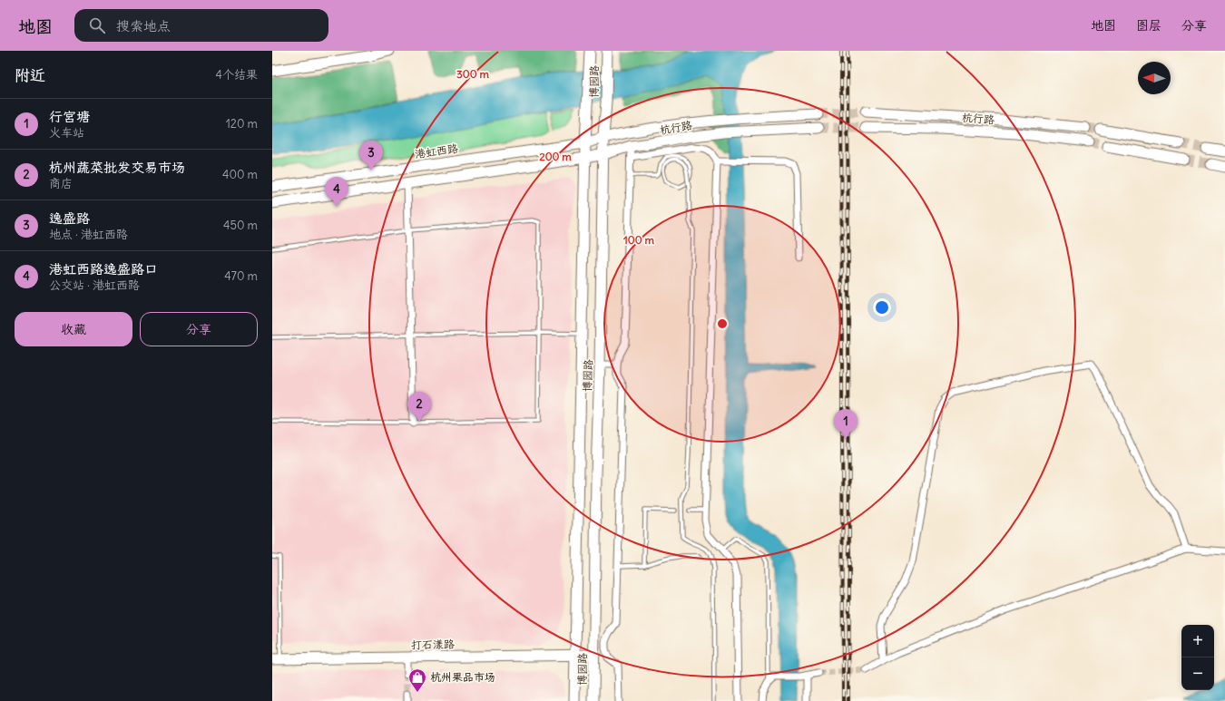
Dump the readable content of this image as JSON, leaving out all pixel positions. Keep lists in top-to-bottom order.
{
  "streets": {
    "main road": [
      "博园路",
      "杭行路",
      "港虹西路",
      "打石漾路"
    ]
  },
  "crossings": [
    ["博园路", "杭行路"],
    ["博园路", "港虹西路"],
    ["博园路", "打石漾路"],
    ["杭行路", "港虹西路"]
  ],
  "places": {
    "shop": ["杭州果品市场"]
  },
  "north": "left",
  "page": {
    "header": "地图",
    "search": "搜索地点",
    "nav": ["地图", "图层", "分享"],
    "heading": ["附近", "4个结果"],
    "list": [
      {
        "mark": "1",
        "name": "行宫塘",
        "note": "火车站",
        "value": "120 m"
      },
      {
        "mark": "2",
        "name": "杭州蔬菜批发交易市场",
        "note": "商店",
        "value": "400 m"
      },
      {
        "mark": "3",
        "name": "逸盛路",
        "note": "地点 · 港虹西路",
        "value": "450 m"
      },
      {
        "mark": "4",
        "name": "港虹西路逸盛路口",
        "note": "公交站 · 港虹西路",
        "value": "470 m"
      }
    ],
    "pins": [
      "3",
      "4",
      "2",
      "1"
    ],
    "buttons": ["收藏", "分享"],
    "map_buttons": ["+", "−"]
  },
  "rings": ["300 m", "200 m", "100 m"]
}
